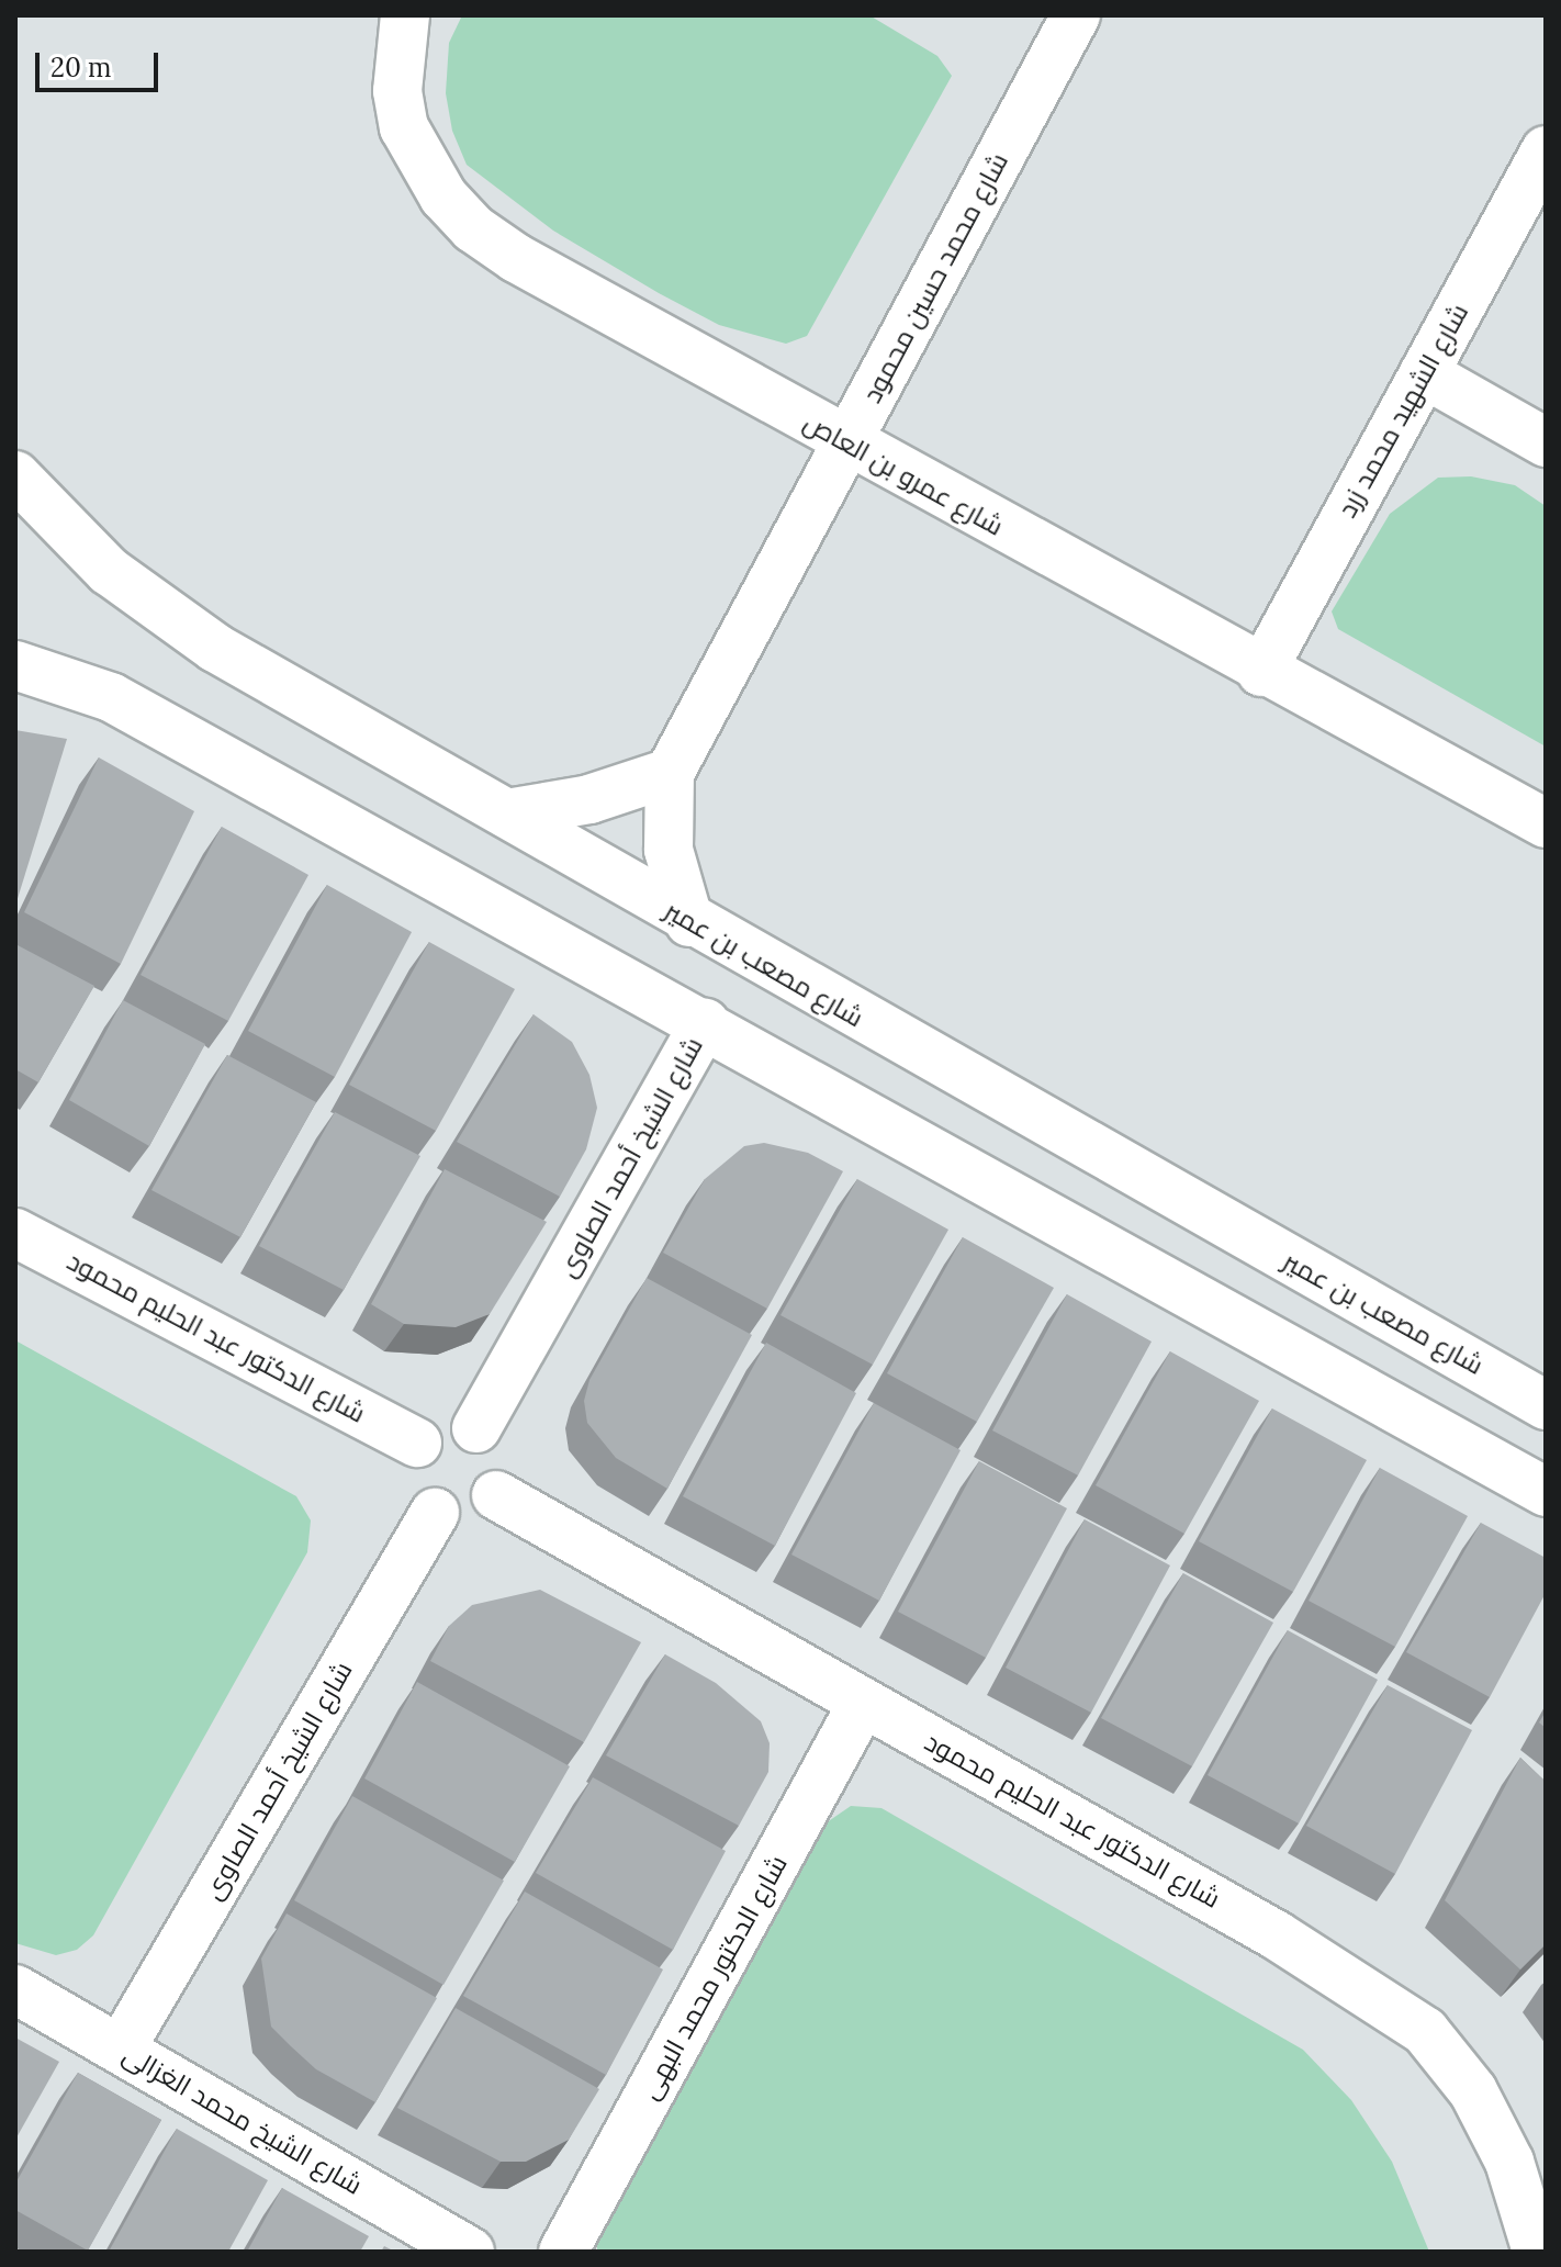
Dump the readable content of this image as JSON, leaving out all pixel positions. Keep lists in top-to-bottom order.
{
  "streets": {
    "street": [
      "شارع محمد حسين محمود",
      "شارع الشهيد محمد زرد",
      "شارع عمرو بن العاص",
      "شارع مصعب بن عمير",
      "شارع الشيخ أحمد الصاوى",
      "شارع الدكتور عبد الحليم محمود",
      "شارع الدكتور محمد البهى",
      "شارع الشيخ محمد الغزالى"
    ]
  },
  "crossings": [
    ["شارع محمد حسين محمود", "شارع عمرو بن العاص"],
    ["شارع محمد حسين محمود", "شارع مصعب بن عمير"],
    ["شارع الشهيد محمد زرد", "شارع عمرو بن العاص"],
    ["شارع الشيخ أحمد الصاوى", "شارع الدكتور عبد الحليم محمود"],
    ["شارع الشيخ أحمد الصاوى", "شارع الشيخ محمد الغزالى"],
    ["شارع الدكتور عبد الحليم محمود", "شارع الدكتور محمد البهى"]
  ],
  "scale_bar": "20 m"
}
